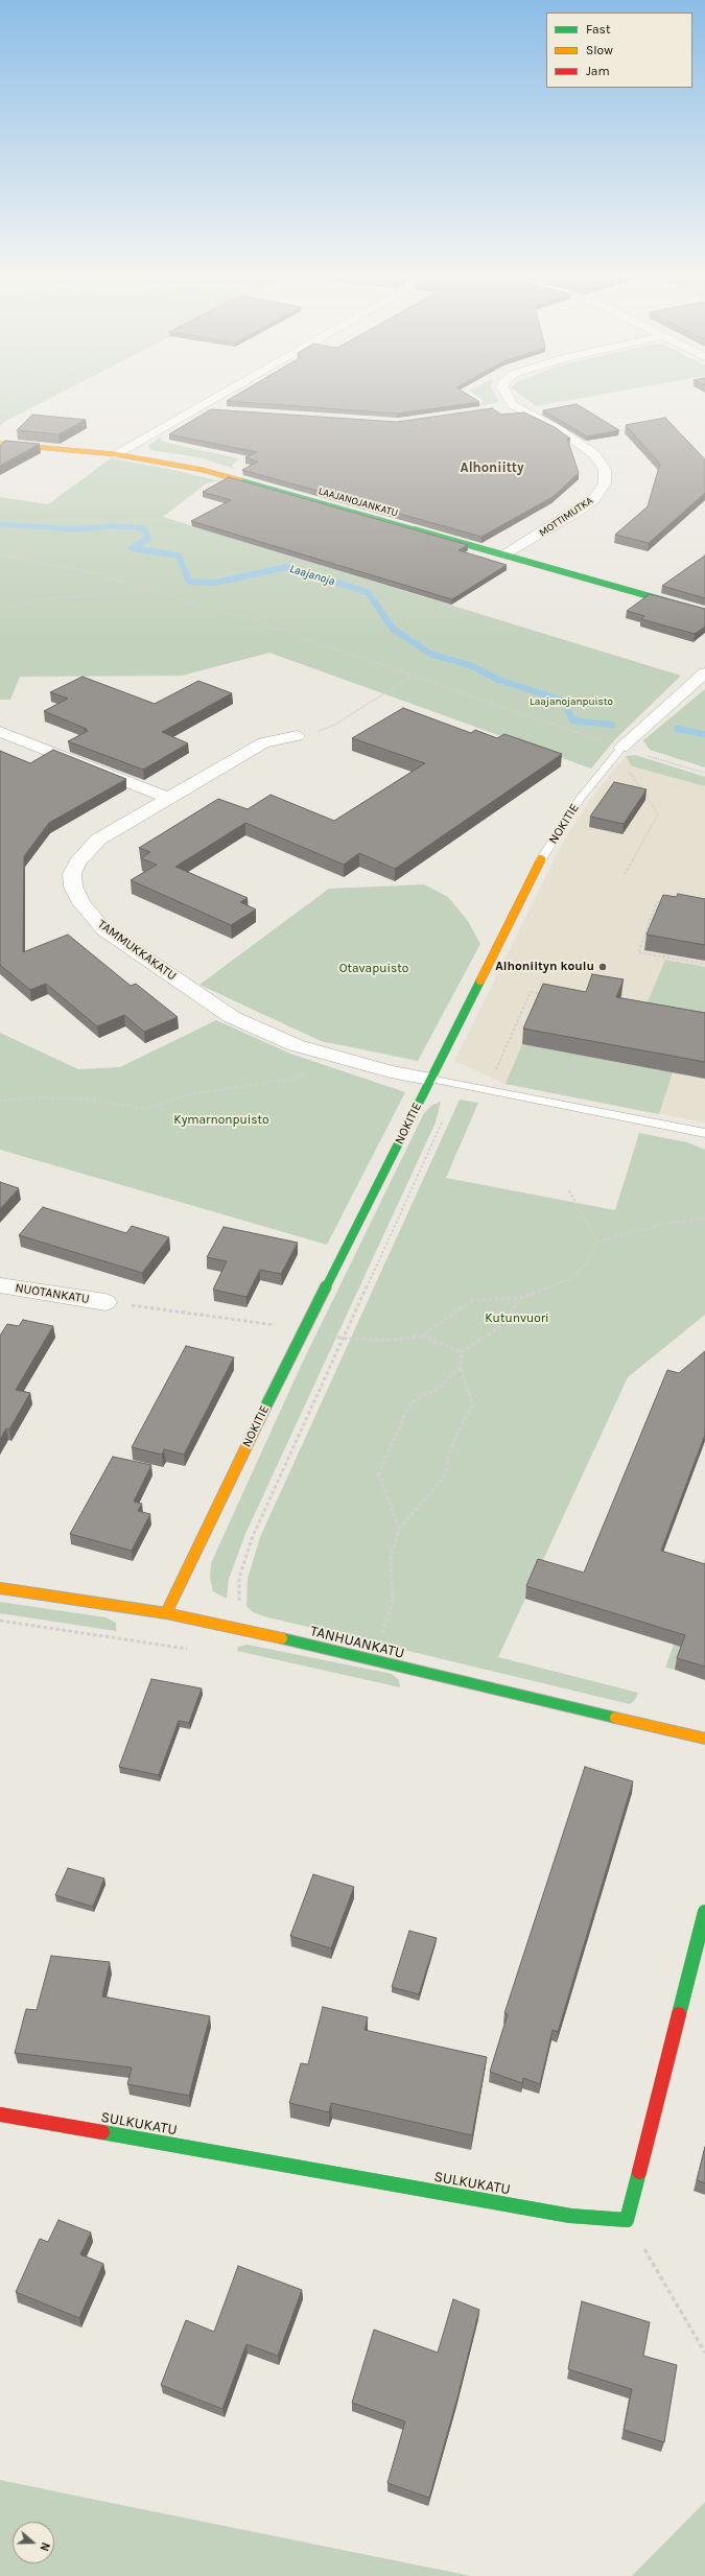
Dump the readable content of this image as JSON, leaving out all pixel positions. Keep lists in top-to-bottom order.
{
  "streets": {
    "street": [
      "LAAJANOJANKATU",
      "MOTTIMUTKA",
      "NOKITIE",
      "TAMMUKKAKATU",
      "NUOTANKATU",
      "TANHUANKATU",
      "SULKUKATU"
    ]
  },
  "crossings": [
    ["LAAJANOJANKATU", "MOTTIMUTKA"],
    ["NOKITIE", "TAMMUKKAKATU"],
    ["NOKITIE", "TANHUANKATU"]
  ],
  "districts": ["Alhoniitty"],
  "water": ["Laajanoja"],
  "parks": [
    "Laajanojanpuisto",
    "Otavapuisto",
    "Kymarnonpuisto",
    "Kutunvuori"
  ],
  "places": ["Alhoniityn koulu"],
  "legend": ["Fast", "Slow", "Jam"],
  "north": "right"
}
